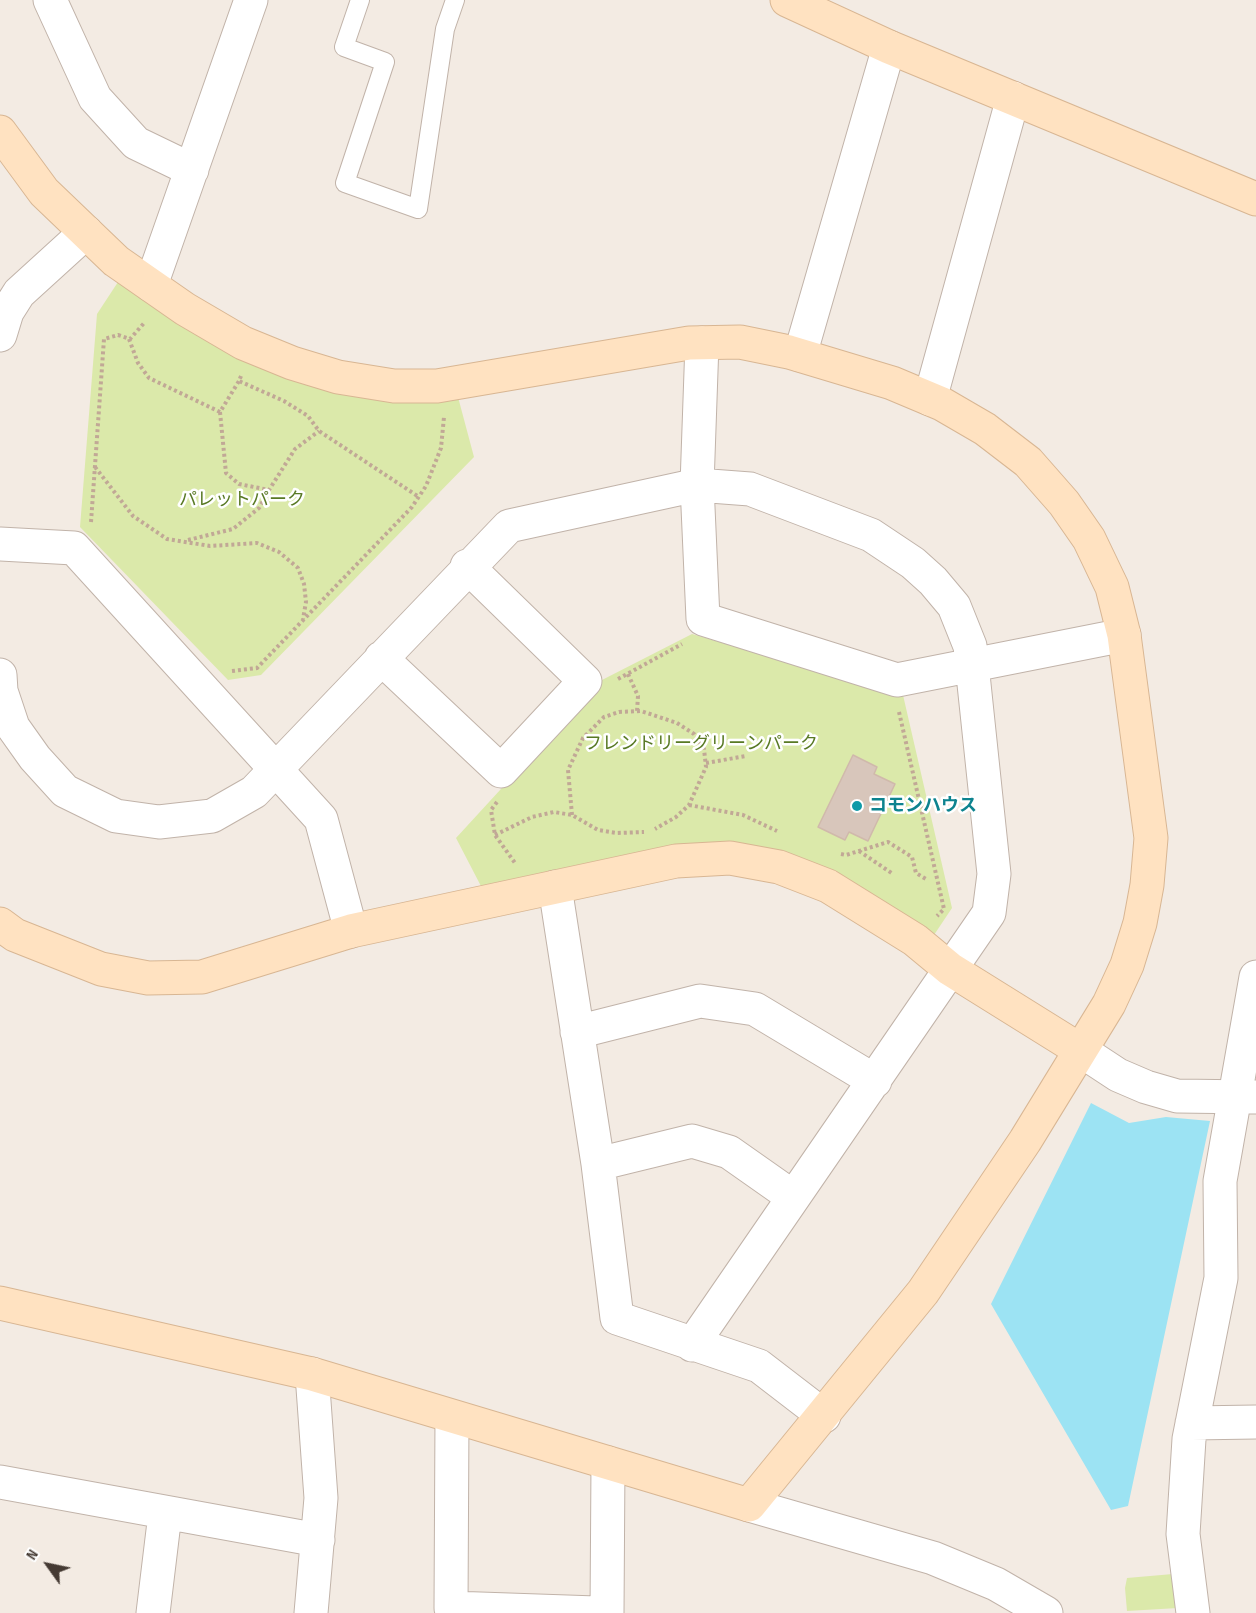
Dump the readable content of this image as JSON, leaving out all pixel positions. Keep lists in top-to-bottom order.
{
  "parks": ["パレットパーク", "フレンドリーグリーンパーク"],
  "places": ["コモンハウス"],
  "north": "top left"
}
